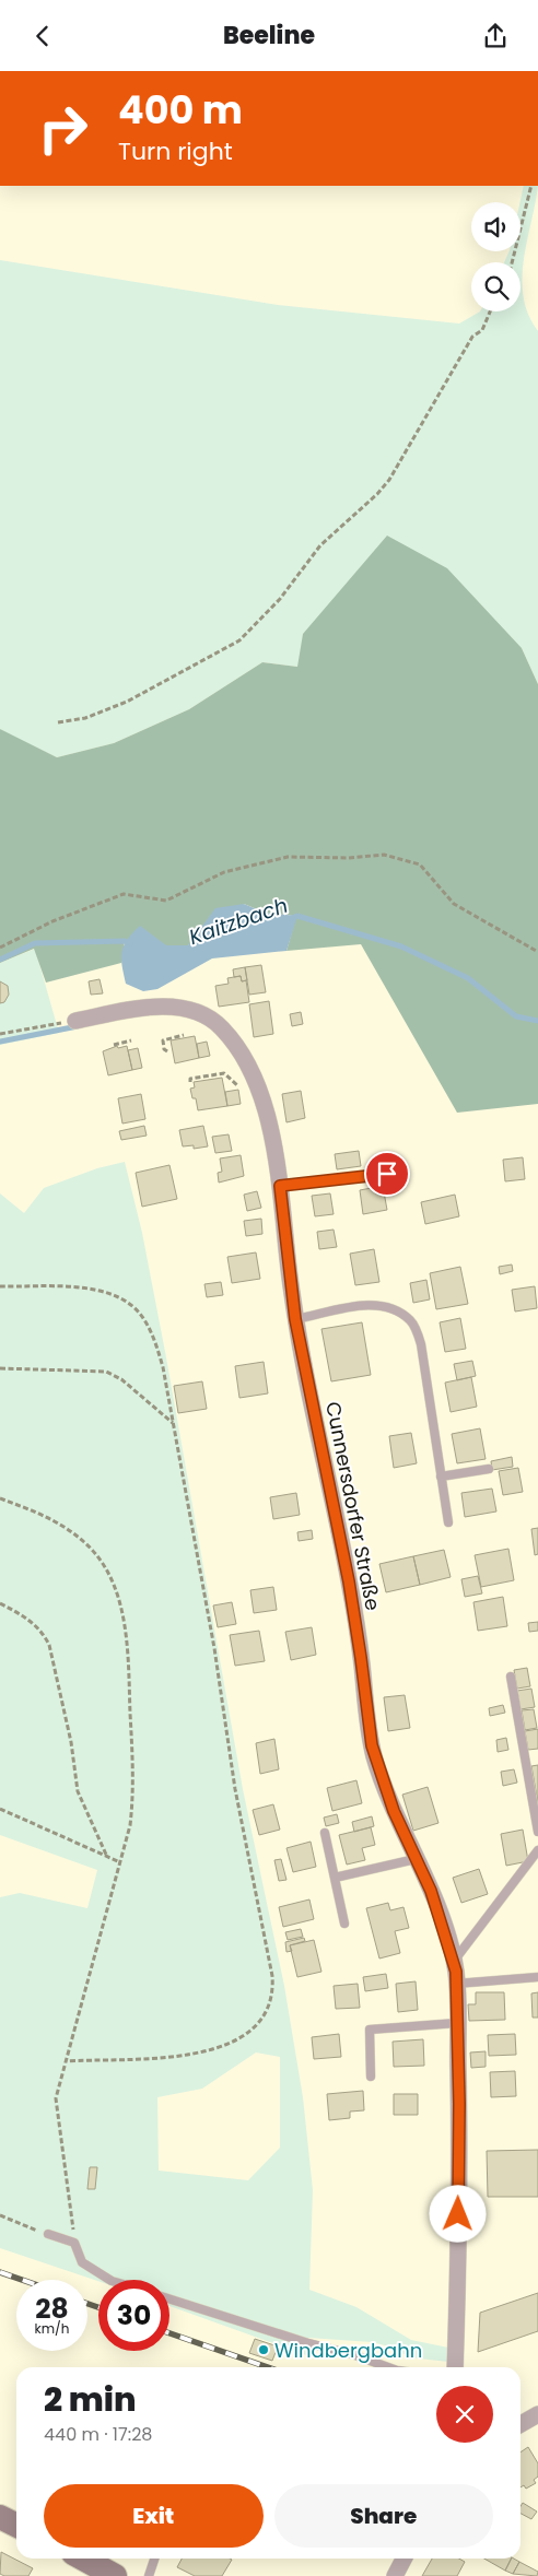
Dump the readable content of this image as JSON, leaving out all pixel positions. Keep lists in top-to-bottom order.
{
  "streets": {
    "street": ["Cunnersdorfer Straße"]
  },
  "water": ["Kaitzbach"],
  "places": ["Windbergbahn"],
  "page": {
    "header": "Beeline",
    "turn": ["400 m", "Turn right"],
    "speed": "28 km/h",
    "limit": "30",
    "heading": ["2 min", "440 m · 17:28"],
    "buttons": ["Exit", "Share"]
  }
}
